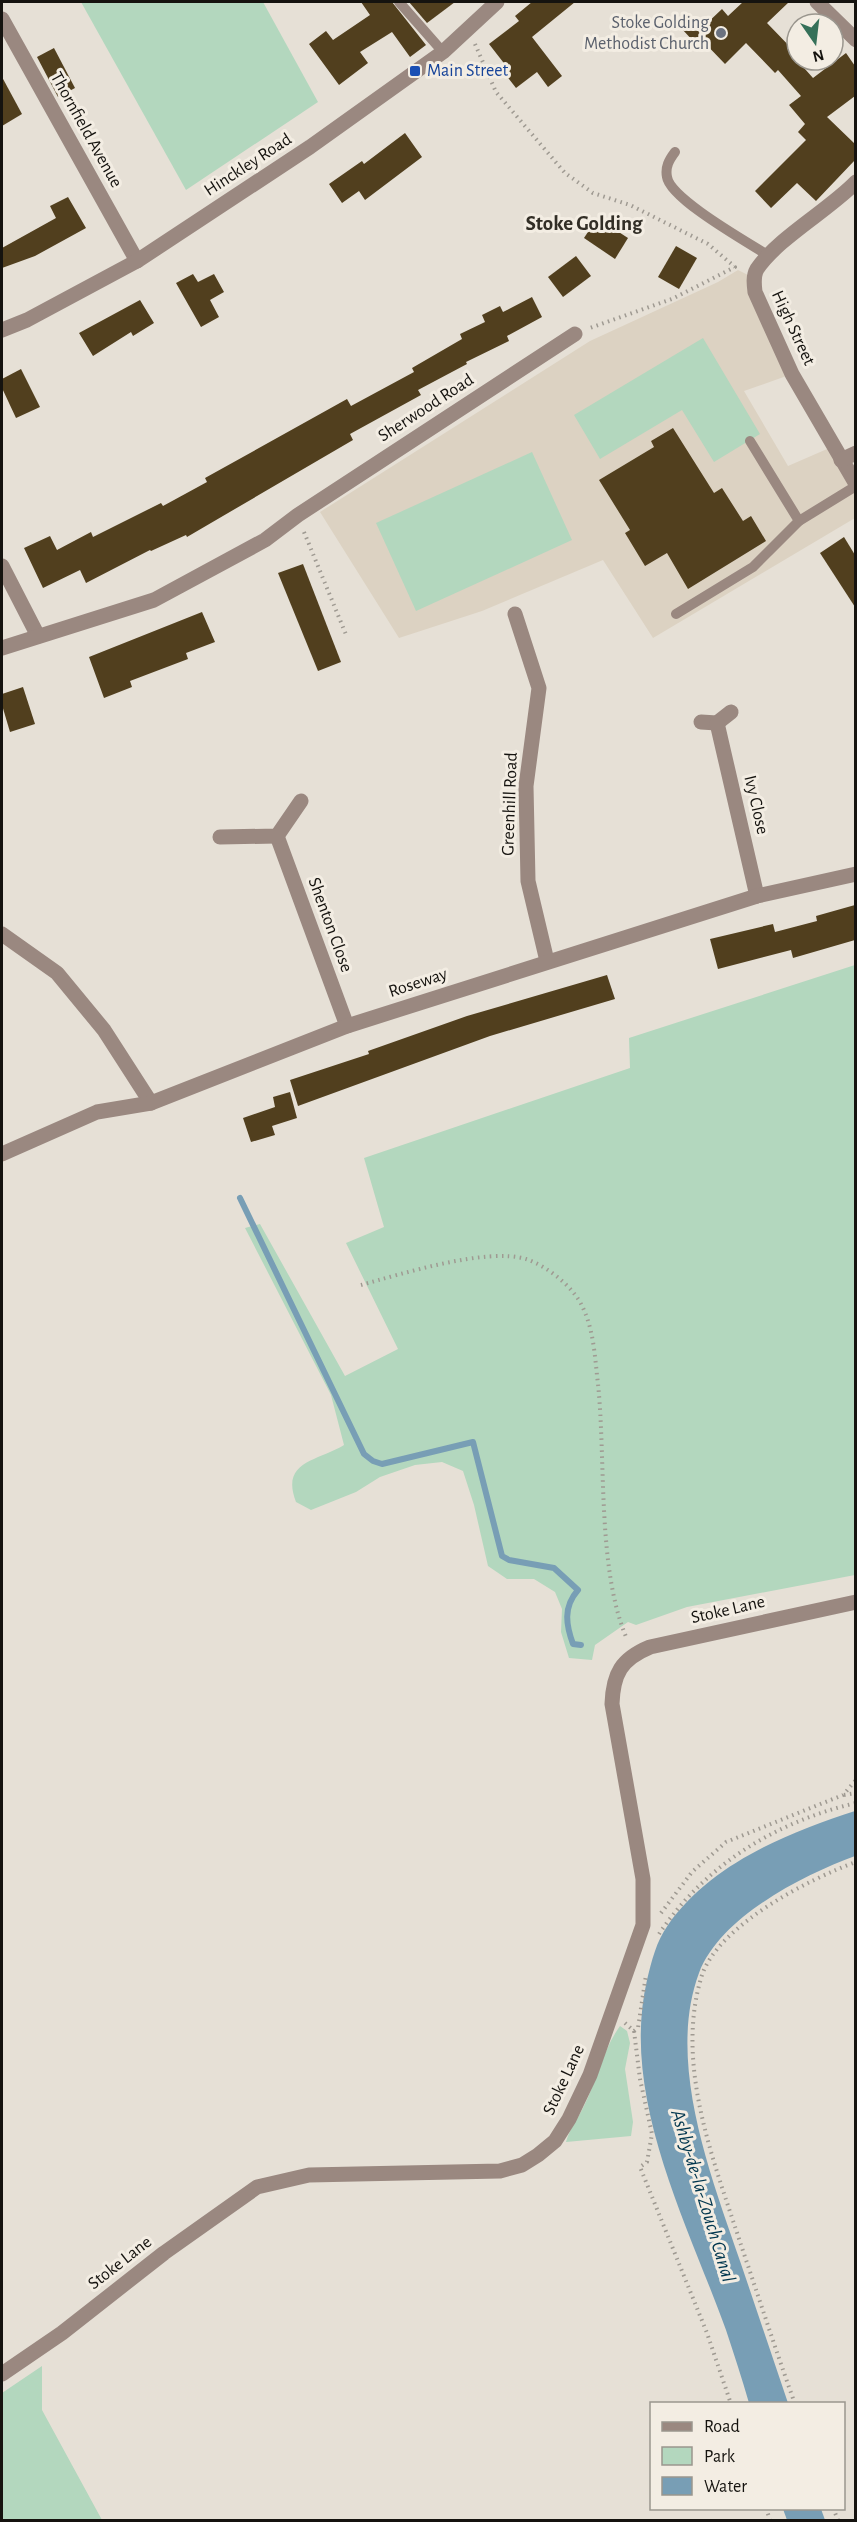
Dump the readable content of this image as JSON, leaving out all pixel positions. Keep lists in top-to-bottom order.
{
  "streets": {
    "street": [
      "Thornfield Avenue",
      "Hinckley Road",
      "High Street",
      "Sherwood Road",
      "Greenhill Road",
      "Ivy Close",
      "Shenton Close",
      "Roseway",
      "Stoke Lane"
    ]
  },
  "crossings": [
    ["Thornfield Avenue", "Hinckley Road"],
    ["Greenhill Road", "Roseway"],
    ["Ivy Close", "Roseway"],
    ["Shenton Close", "Roseway"]
  ],
  "districts": ["Stoke Golding"],
  "water": ["Ashby-de-la-Zouch Canal"],
  "places": {
    "other": ["Stoke Golding Methodist Church"],
    "transit": ["Main Street"]
  },
  "legend": ["Road", "Park", "Water"],
  "north": "bottom"
}
